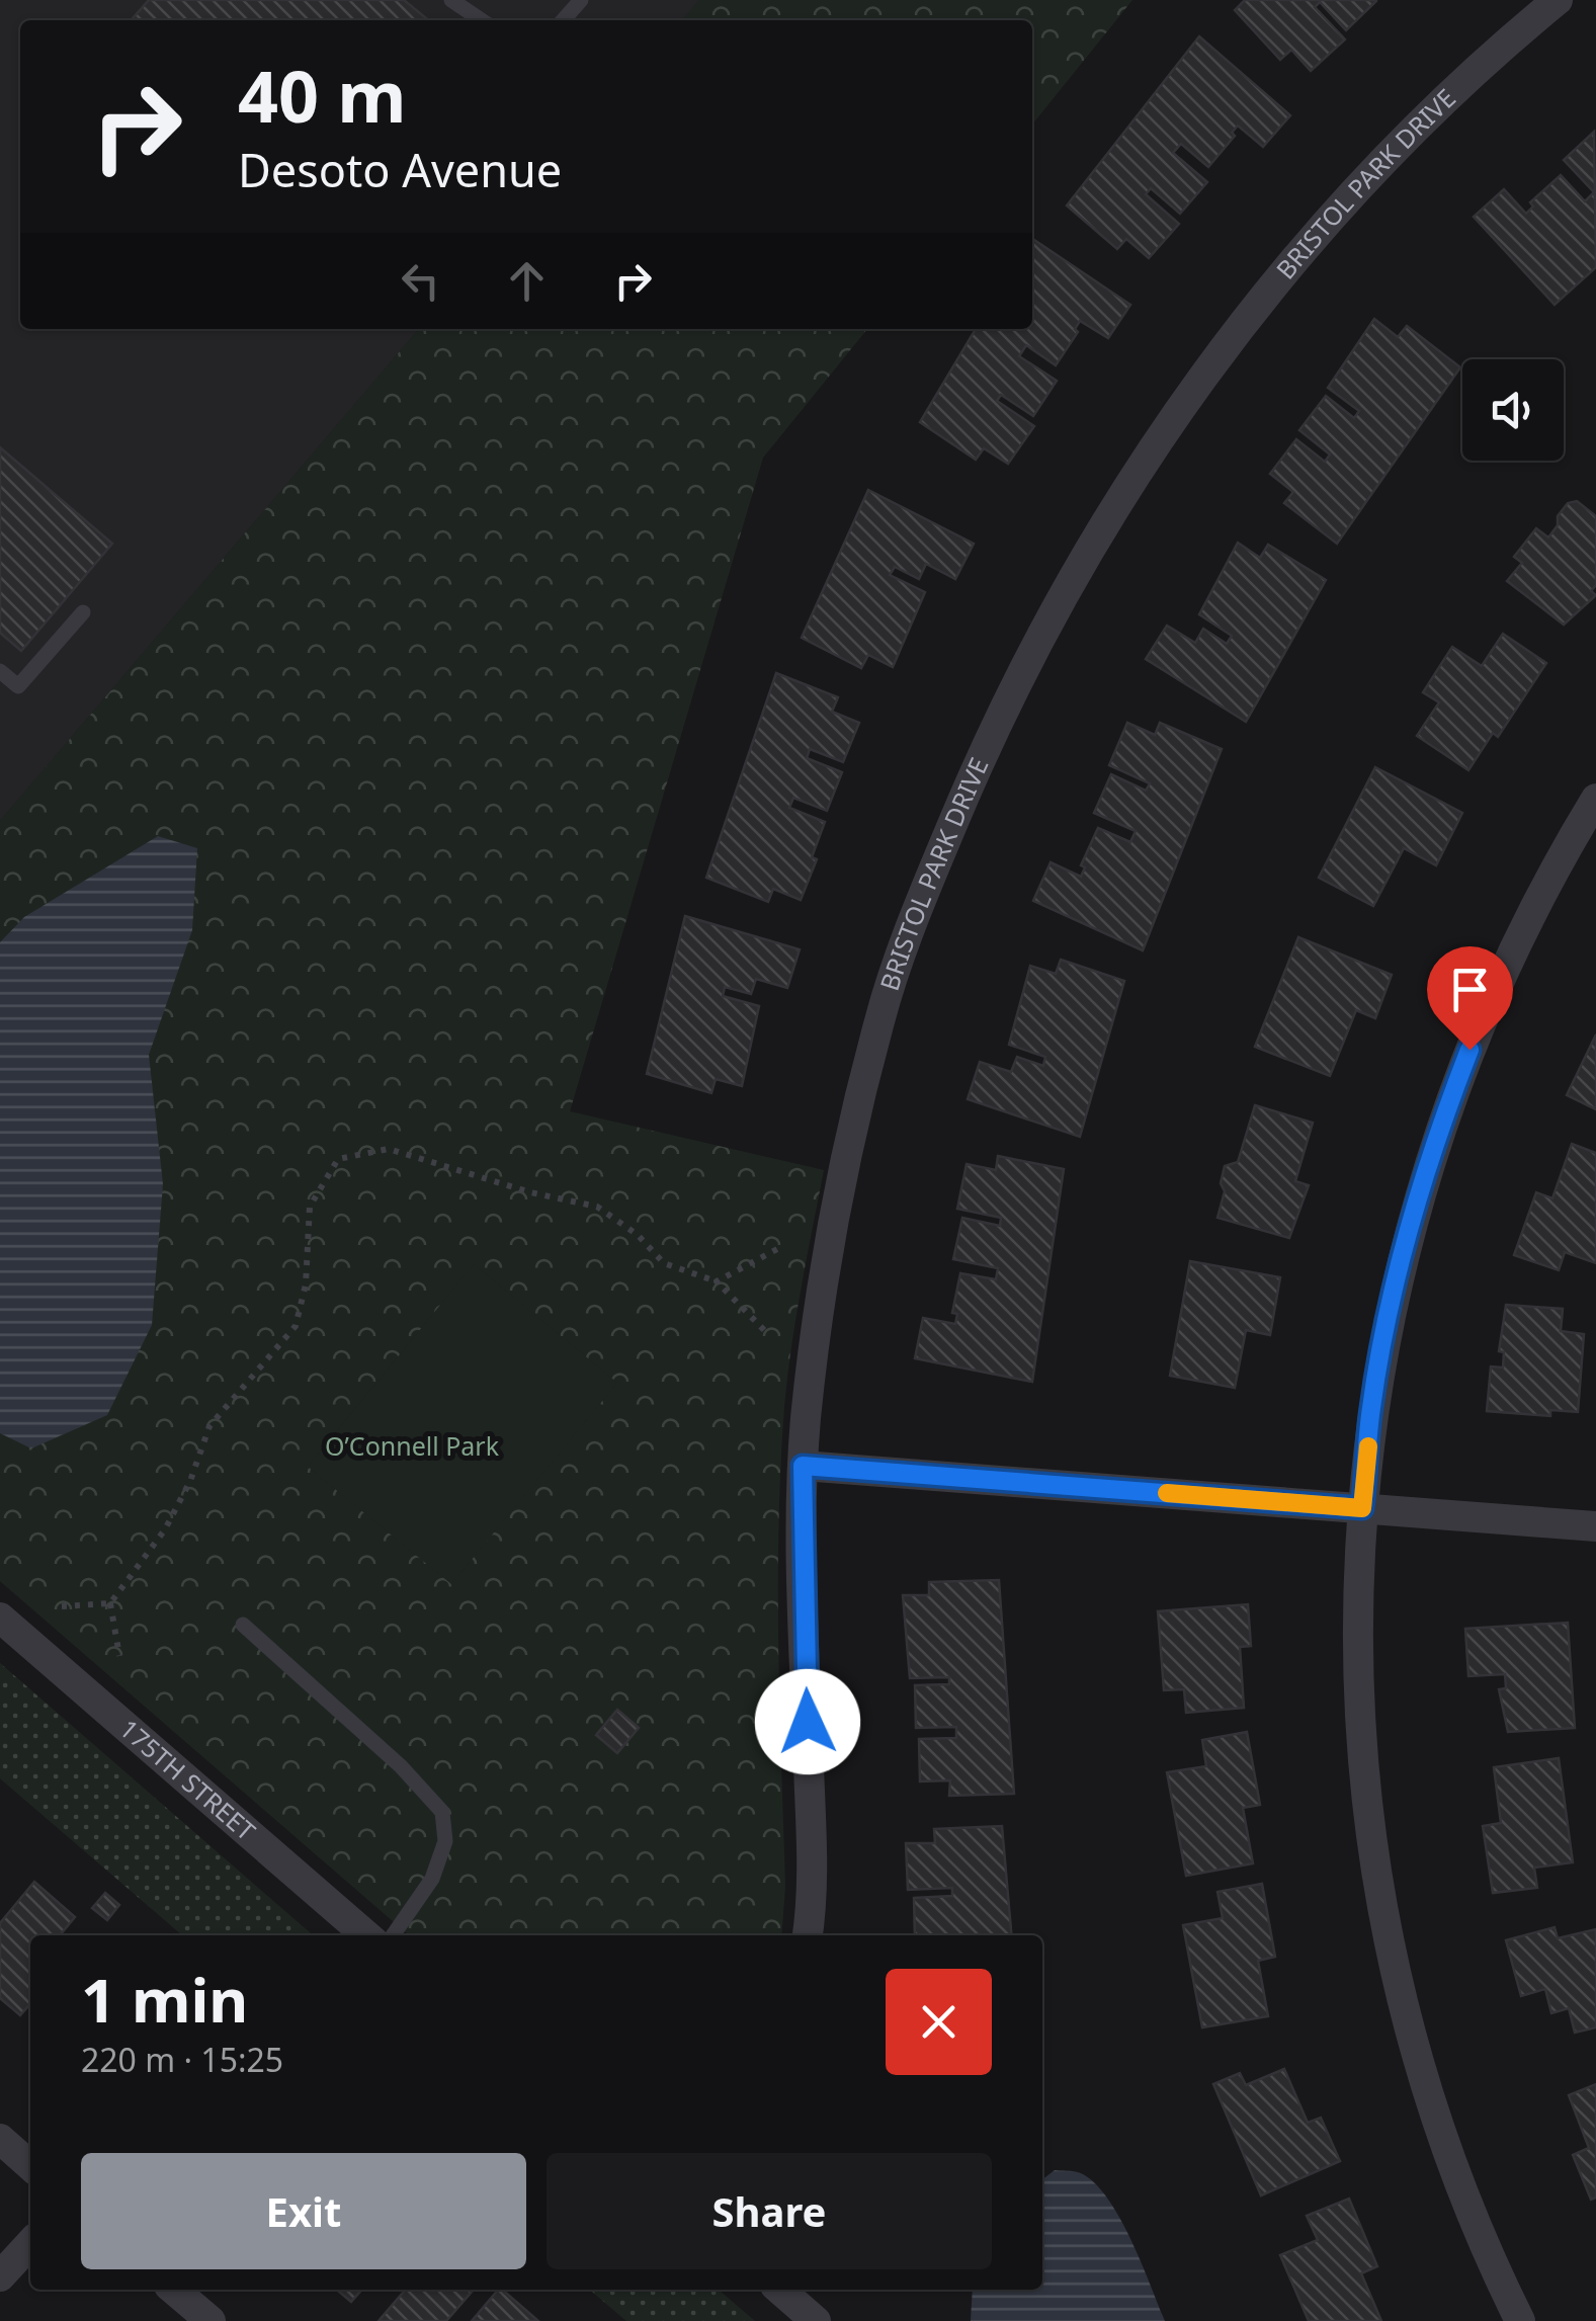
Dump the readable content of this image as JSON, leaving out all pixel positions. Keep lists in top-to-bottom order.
{
  "streets": {
    "street": ["BRISTOL PARK DRIVE", "175TH STREET"]
  },
  "parks": ["O’Connell Park"],
  "page": {
    "turn": ["40 m", "Desoto Avenue"],
    "heading": ["1 min", "220 m · 15:25"],
    "buttons": ["Exit", "Share"]
  }
}
